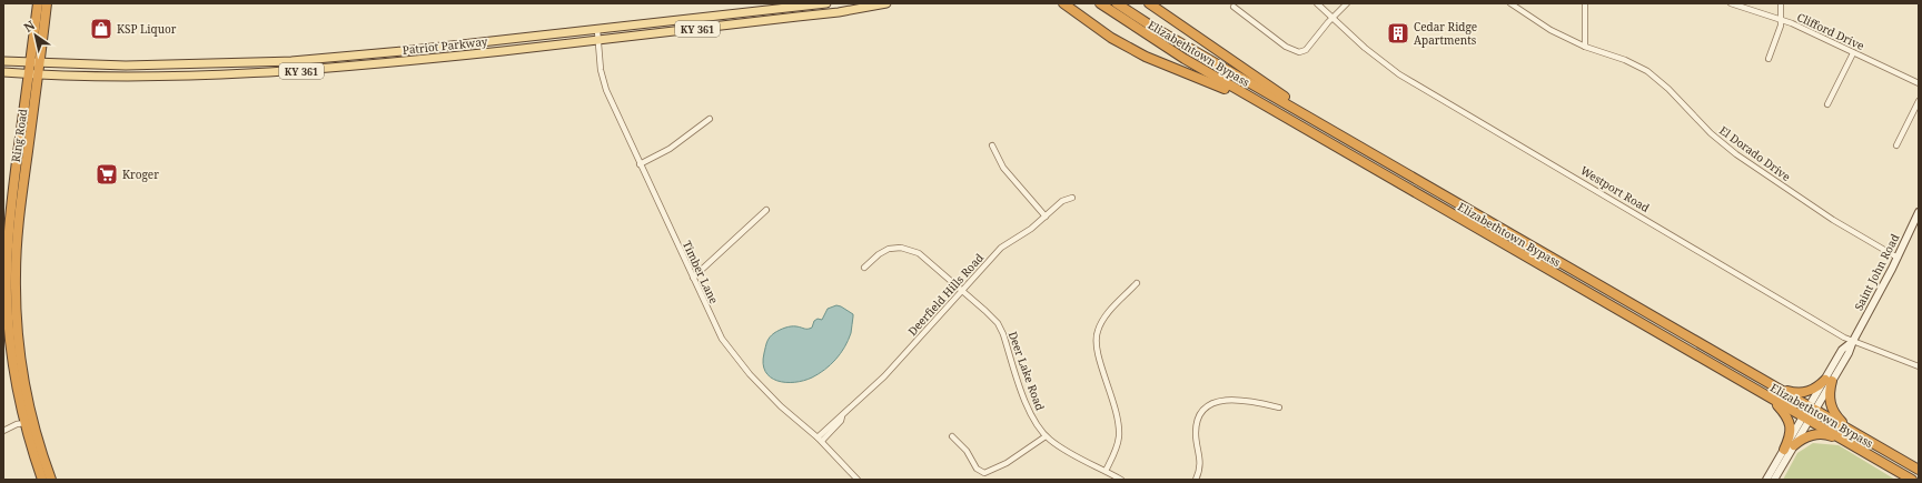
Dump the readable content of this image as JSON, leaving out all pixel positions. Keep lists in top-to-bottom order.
{
  "streets": {
    "highway": ["Elizabethtown Bypass", "Ring Road"],
    "main road": ["KY 361", "Patriot Parkway"],
    "street": [
      "Clifford Drive",
      "El Dorado Drive",
      "Westport Road",
      "Timber Lane",
      "Saint John Road",
      "Deerfield Hills Road",
      "Deer Lake Road"
    ]
  },
  "crossings": [
    ["Patriot Parkway", "Ring Road"],
    ["Patriot Parkway", "Timber Lane"],
    ["Elizabethtown Bypass", "Saint John Road"],
    ["El Dorado Drive", "Saint John Road"],
    ["Westport Road", "Saint John Road"],
    ["Timber Lane", "Deerfield Hills Road"],
    ["Deerfield Hills Road", "Deer Lake Road"]
  ],
  "places": {
    "shop": ["KSP Liquor"],
    "building": ["Cedar Ridge Apartments"],
    "supermarket": ["Kroger"]
  },
  "north": "top left"
}
